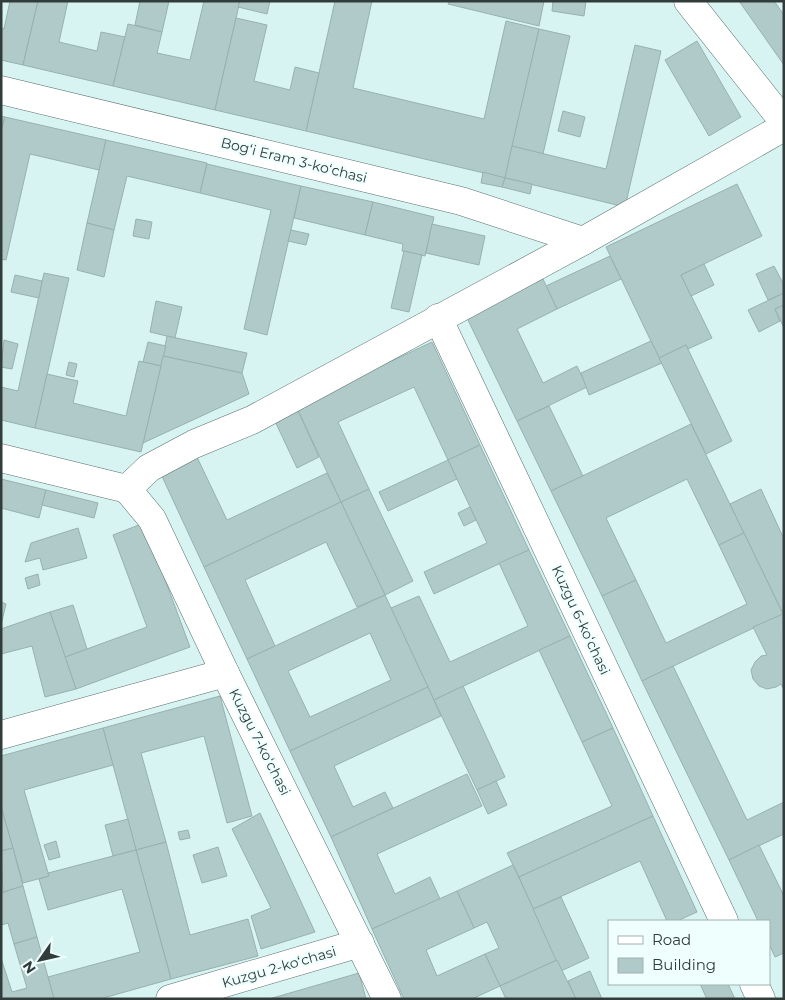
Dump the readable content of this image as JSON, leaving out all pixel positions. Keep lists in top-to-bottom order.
{
  "streets": {
    "street": [
      "Bogʻi Eram 3-koʻchasi",
      "Kuzgu 6-koʻchasi",
      "Kuzgu 7-koʻchasi",
      "Kuzgu 2-koʻchasi"
    ]
  },
  "crossings": [
    ["Kuzgu 7-koʻchasi", "Kuzgu 2-koʻchasi"]
  ],
  "legend": ["Road", "Building"],
  "north": "bottom left"
}
